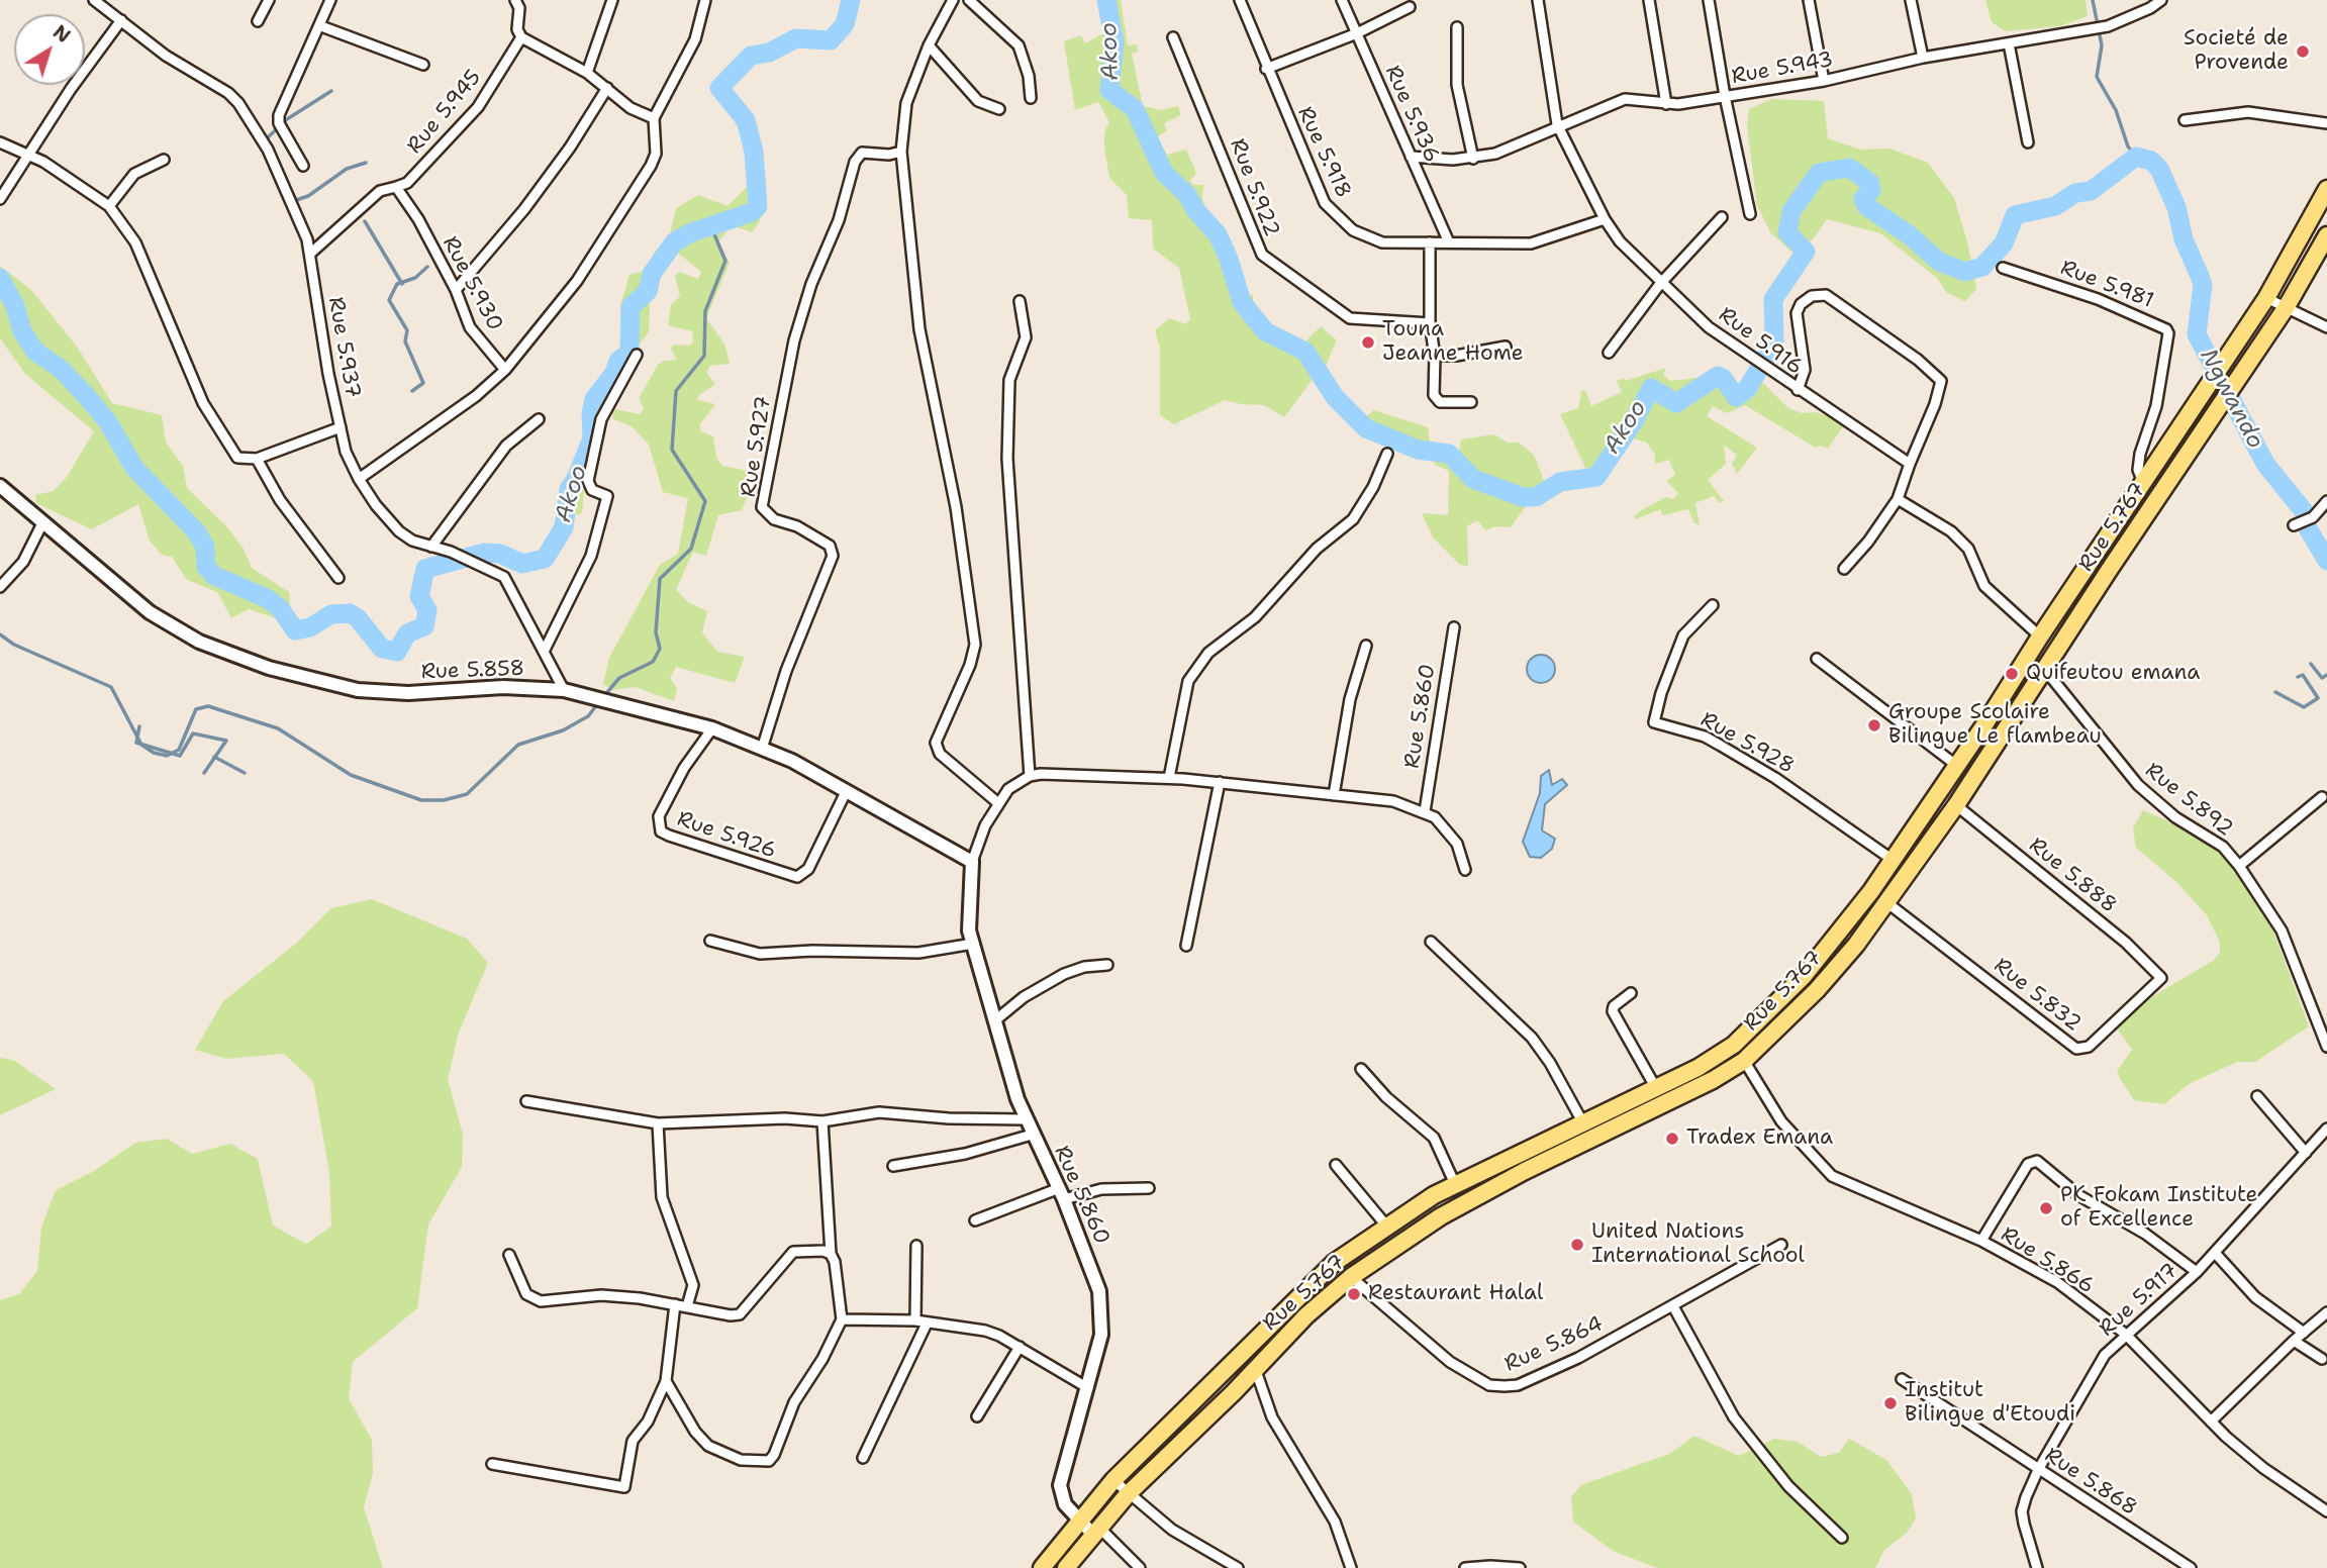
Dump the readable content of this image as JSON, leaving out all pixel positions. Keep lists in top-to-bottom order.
{
  "streets": {
    "highway": ["Rue 5.767"],
    "street": [
      "Rue 5.943",
      "Rue 5.945",
      "Rue 5.936",
      "Rue 5.918",
      "Rue 5.922",
      "Rue 5.930",
      "Rue 5.981",
      "Rue 5.916",
      "Rue 5.937",
      "Rue 5.927",
      "Rue 5.858",
      "Rue 5.860",
      "Rue 5.928",
      "Rue 5.892",
      "Rue 5.926",
      "Rue 5.888",
      "Rue 5.832",
      "Rue 5.866",
      "Rue 5.917",
      "Rue 5.864",
      "Rue 5.868"
    ]
  },
  "crossings": [
    ["Rue 5.943", "Rue 5.936"],
    ["Rue 5.943", "Rue 5.916"],
    ["Rue 5.945", "Rue 5.930"],
    ["Rue 5.936", "Rue 5.918"],
    ["Rue 5.918", "Rue 5.916"],
    ["Rue 5.937", "Rue 5.858"],
    ["Rue 5.927", "Rue 5.858"],
    ["Rue 5.767", "Rue 5.860"],
    ["Rue 5.767", "Rue 5.892"],
    ["Rue 5.767", "Rue 5.888"],
    ["Rue 5.767", "Rue 5.832"],
    ["Rue 5.767", "Rue 5.866"],
    ["Rue 5.767", "Rue 5.864"],
    ["Rue 5.858", "Rue 5.860"],
    ["Rue 5.858", "Rue 5.926"],
    ["Rue 5.888", "Rue 5.832"],
    ["Rue 5.866", "Rue 5.917"],
    ["Rue 5.917", "Rue 5.868"]
  ],
  "water": ["Akoo", "Ngwando"],
  "places": [
    "Societé de Provende",
    "Touna Jeanne Home",
    "Quifeutou emana",
    "Groupe Scolaire Bilingue Le flambeau",
    "Tradex Emana",
    "PK Fokam Institute of Excellence",
    "United Nations International School",
    "Restaurant Halal",
    "Institut Bilingue d'Etoudi"
  ],
  "north": "top right"
}
